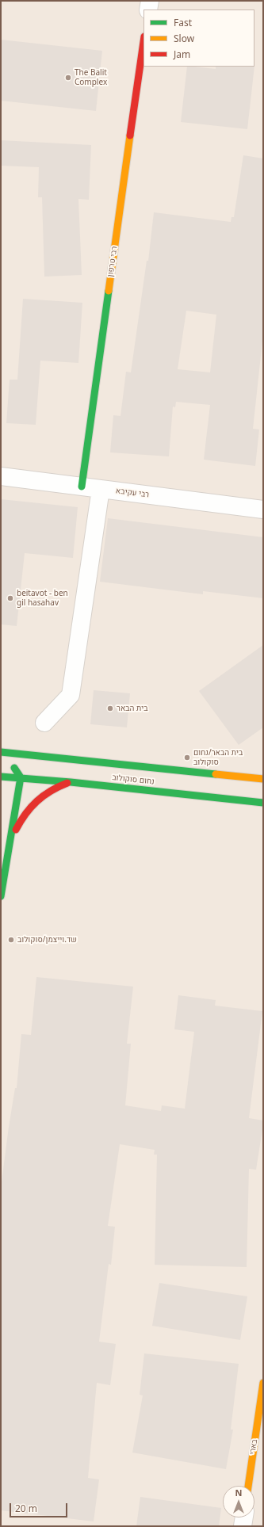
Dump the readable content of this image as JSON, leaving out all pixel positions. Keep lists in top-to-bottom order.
{
  "streets": {
    "main road": ["רבי טרפון", "נחום סוקולוב", "בארי"],
    "street": ["רבי עקיבא"]
  },
  "crossings": [
    ["רבי טרפון", "רבי עקיבא"]
  ],
  "places": [
    "The Balit Complex",
    "beitavot - ben gil hasahav",
    "בית הבאר",
    "בית הבאר/נחום סוקולוב",
    "שד.וייצמן/סוקולוב"
  ],
  "legend": ["Fast", "Slow", "Jam"],
  "scale_bar": "20 m",
  "north": "top"
}
